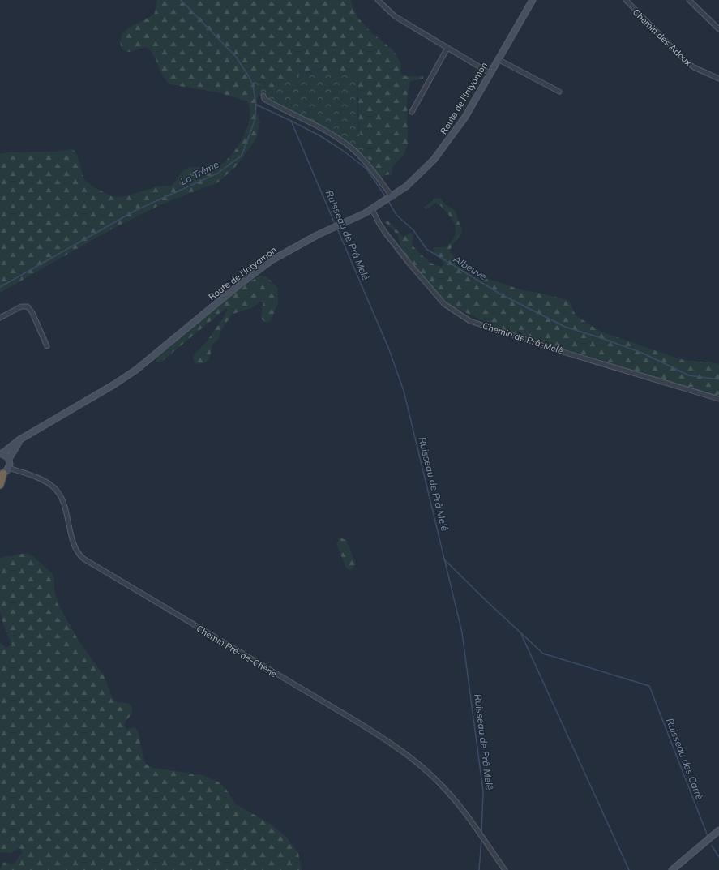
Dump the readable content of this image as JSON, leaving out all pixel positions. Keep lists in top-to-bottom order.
{
  "streets": {
    "main road": ["Route de l'Intyamon"],
    "street": ["Chemin des Adoux", "Chemin de Prâ-Melê", "Chemin Pré-de-Chêne"]
  },
  "crossings": [
    ["Route de l'Intyamon", "Chemin de Prâ-Melê"]
  ],
  "water": [
    "La Trême",
    "Ruisseau de Prâ Melê",
    "Albeuve",
    "Ruisseau des Carrè"
  ]
}
